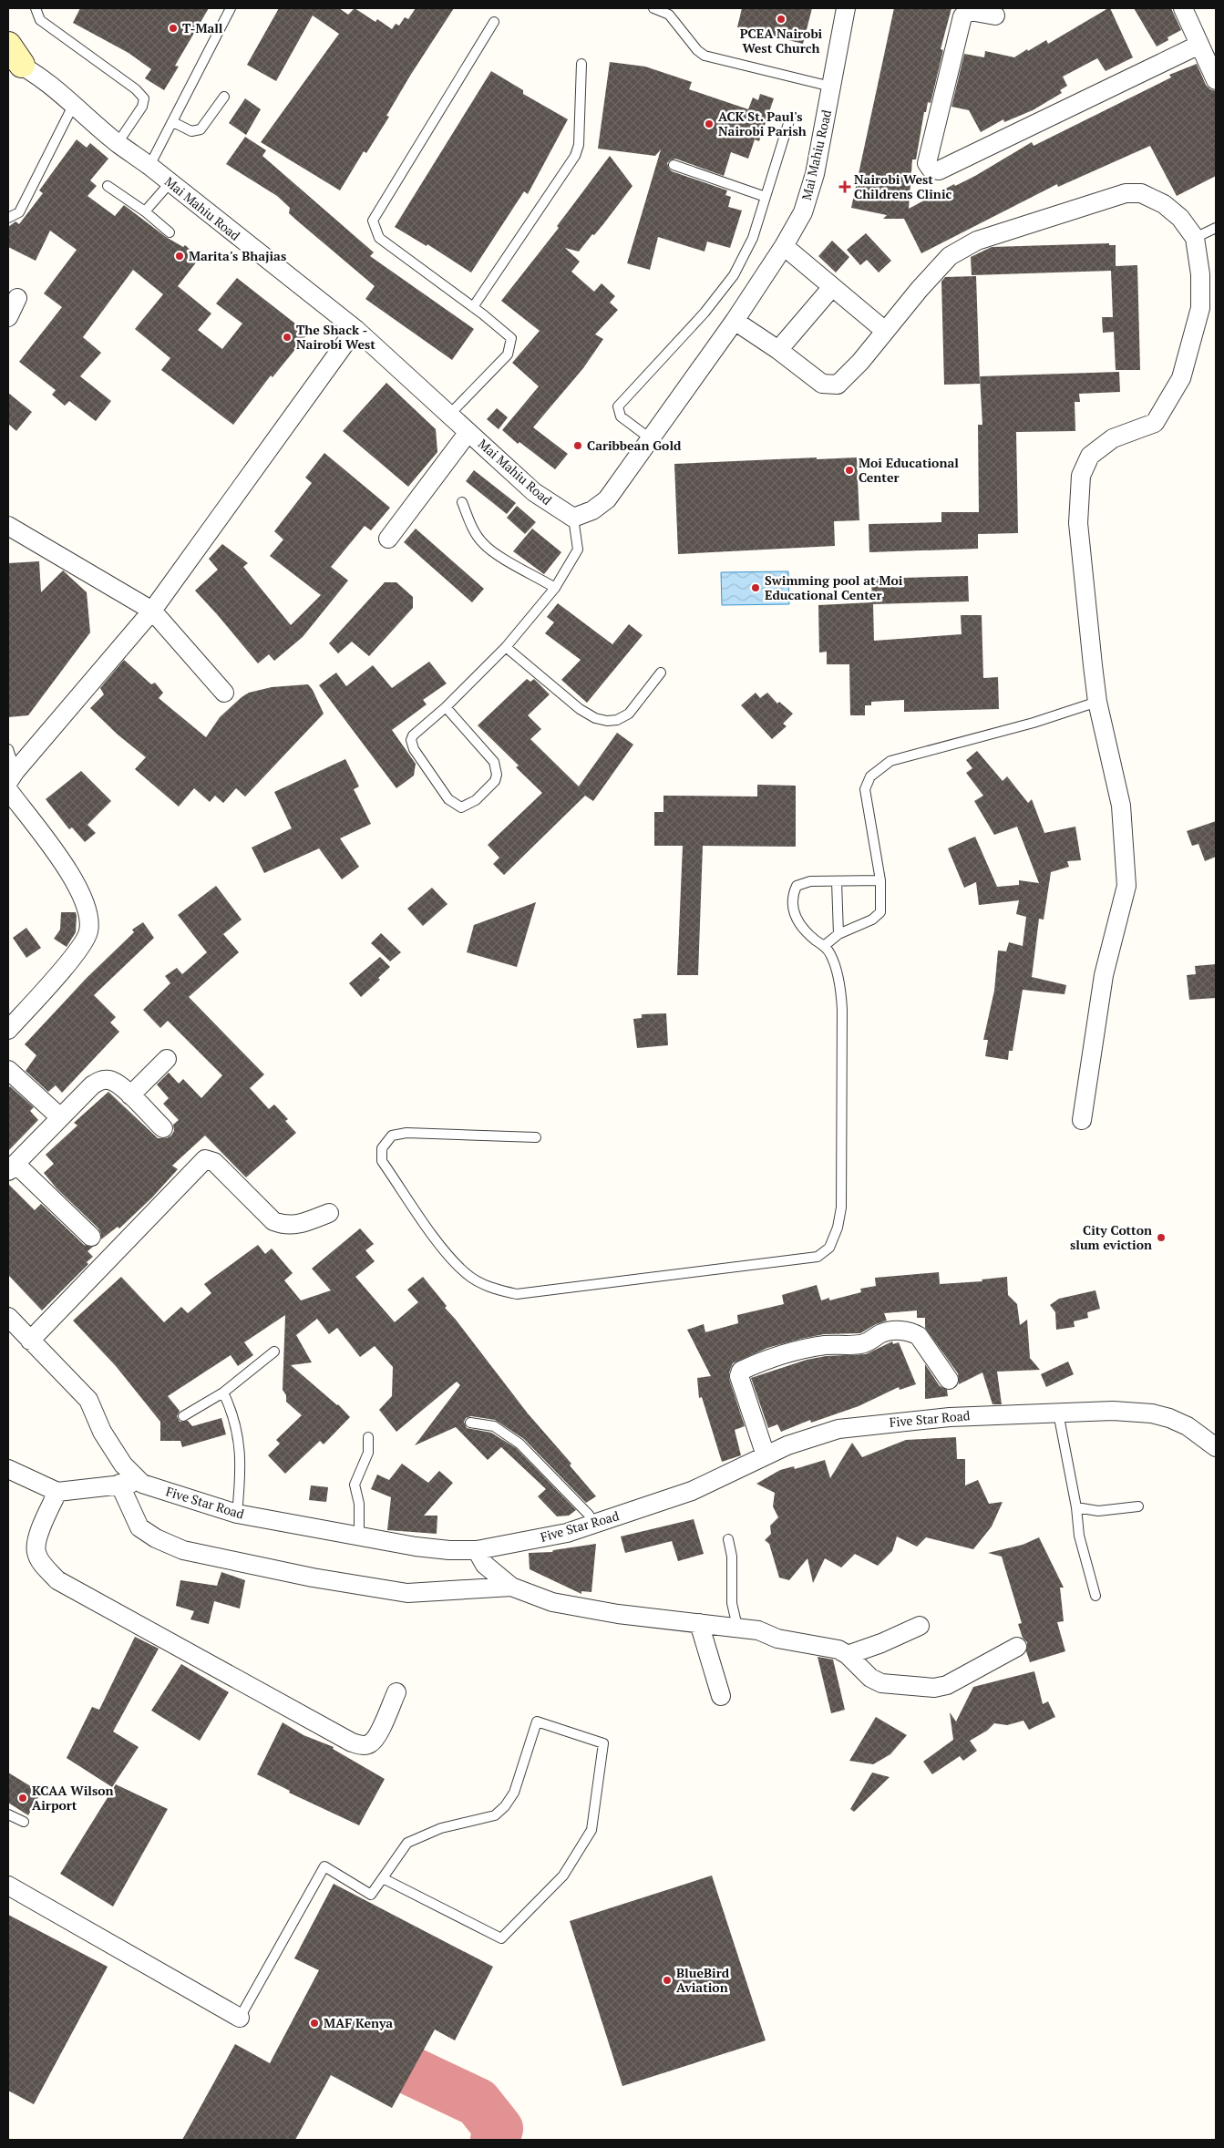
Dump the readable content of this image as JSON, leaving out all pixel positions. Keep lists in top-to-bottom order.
{
  "streets": {
    "street": ["Mai Mahiu Road", "Five Star Road"]
  },
  "places": {
    "other": [
      "PCEA Nairobi West Church",
      "T-Mall",
      "ACK St. Paul's Nairobi Parish",
      "Marita's Bhajias",
      "The Shack - Nairobi West",
      "Caribbean Gold",
      "Moi Educational Center",
      "Swimming pool at Moi Educational Center",
      "City Cotton slum eviction",
      "KCAA Wilson Airport",
      "BlueBird Aviation",
      "MAF Kenya"
    ],
    "health": ["Nairobi West Childrens Clinic"]
  }
}
